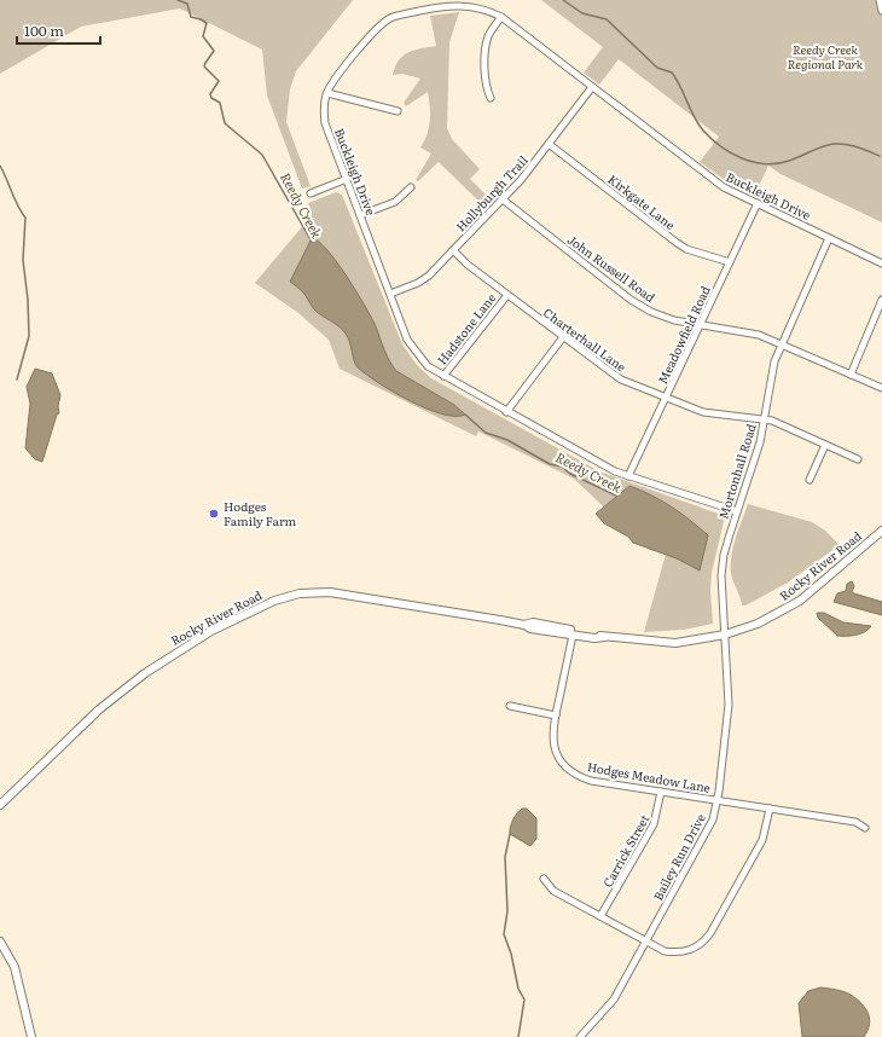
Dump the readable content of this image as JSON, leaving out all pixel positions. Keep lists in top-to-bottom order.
{
  "streets": {
    "street": [
      "Buckleigh Drive",
      "Hollyburgh Trail",
      "Kirkgate Lane",
      "John Russell Road",
      "Hadstone Lane",
      "Meadowfield Road",
      "Charterhall Lane",
      "Mortonhall Road",
      "Rocky River Road",
      "Hodges Meadow Lane",
      "Carrick Street",
      "Bailey Run Drive"
    ]
  },
  "crossings": [
    ["Buckleigh Drive", "Hollyburgh Trail"],
    ["Buckleigh Drive", "Hadstone Lane"],
    ["Buckleigh Drive", "Meadowfield Road"],
    ["Buckleigh Drive", "Mortonhall Road"],
    ["Hollyburgh Trail", "Kirkgate Lane"],
    ["Hollyburgh Trail", "John Russell Road"],
    ["Hollyburgh Trail", "Charterhall Lane"],
    ["Kirkgate Lane", "Meadowfield Road"],
    ["John Russell Road", "Meadowfield Road"],
    ["John Russell Road", "Mortonhall Road"],
    ["Hadstone Lane", "Charterhall Lane"],
    ["Meadowfield Road", "Charterhall Lane"],
    ["Charterhall Lane", "Mortonhall Road"],
    ["Mortonhall Road", "Rocky River Road"],
    ["Mortonhall Road", "Bailey Run Drive"],
    ["Rocky River Road", "Hodges Meadow Lane"],
    ["Rocky River Road", "Bailey Run Drive"],
    ["Hodges Meadow Lane", "Carrick Street"],
    ["Hodges Meadow Lane", "Bailey Run Drive"]
  ],
  "water": ["Reedy Creek"],
  "parks": ["Reedy Creek Regional Park"],
  "places": ["Hodges Family Farm"],
  "scale_bar": "100 m"
}
